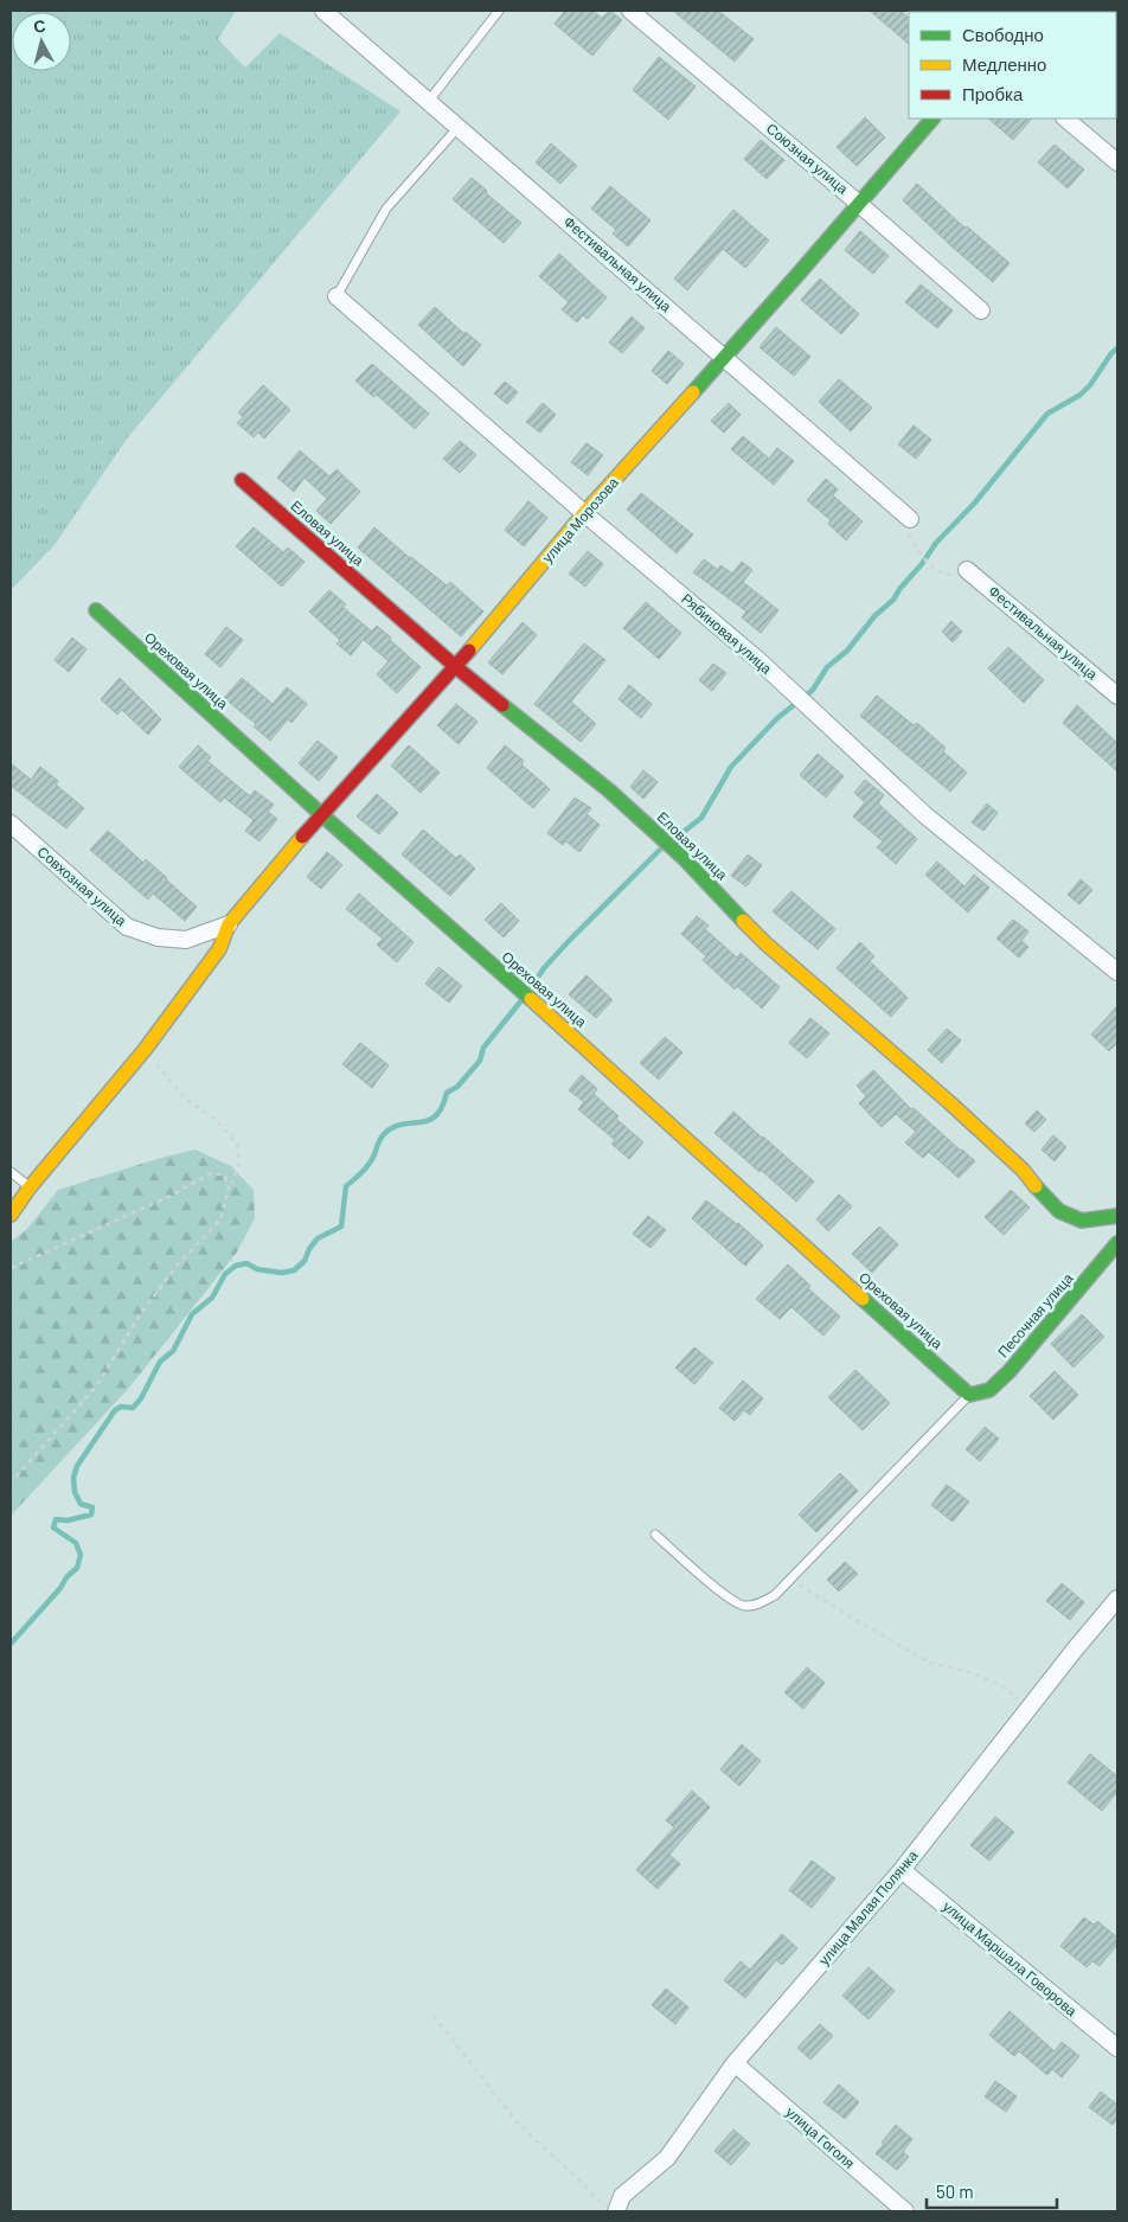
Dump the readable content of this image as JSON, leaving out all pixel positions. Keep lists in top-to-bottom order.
{
  "streets": {
    "street": [
      "Союзная улица",
      "Фестивальная улица",
      "улица Морозова",
      "Еловая улица",
      "Рябиновая улица",
      "Ореховая улица",
      "Совхозная улица",
      "Песочная улица",
      "улица Малая Полянка",
      "улица Маршала Говорова",
      "улица Гоголя"
    ]
  },
  "crossings": [
    ["Союзная улица", "улица Морозова"],
    ["Фестивальная улица", "улица Морозова"],
    ["улица Морозова", "Еловая улица"],
    ["улица Морозова", "Рябиновая улица"],
    ["улица Морозова", "Ореховая улица"],
    ["улица Морозова", "Совхозная улица"],
    ["Ореховая улица", "Песочная улица"],
    ["улица Малая Полянка", "улица Маршала Говорова"],
    ["улица Малая Полянка", "улица Гоголя"]
  ],
  "legend": ["Свободно", "Медленно", "Пробка"],
  "scale_bar": "50 m",
  "north": "top"
}
